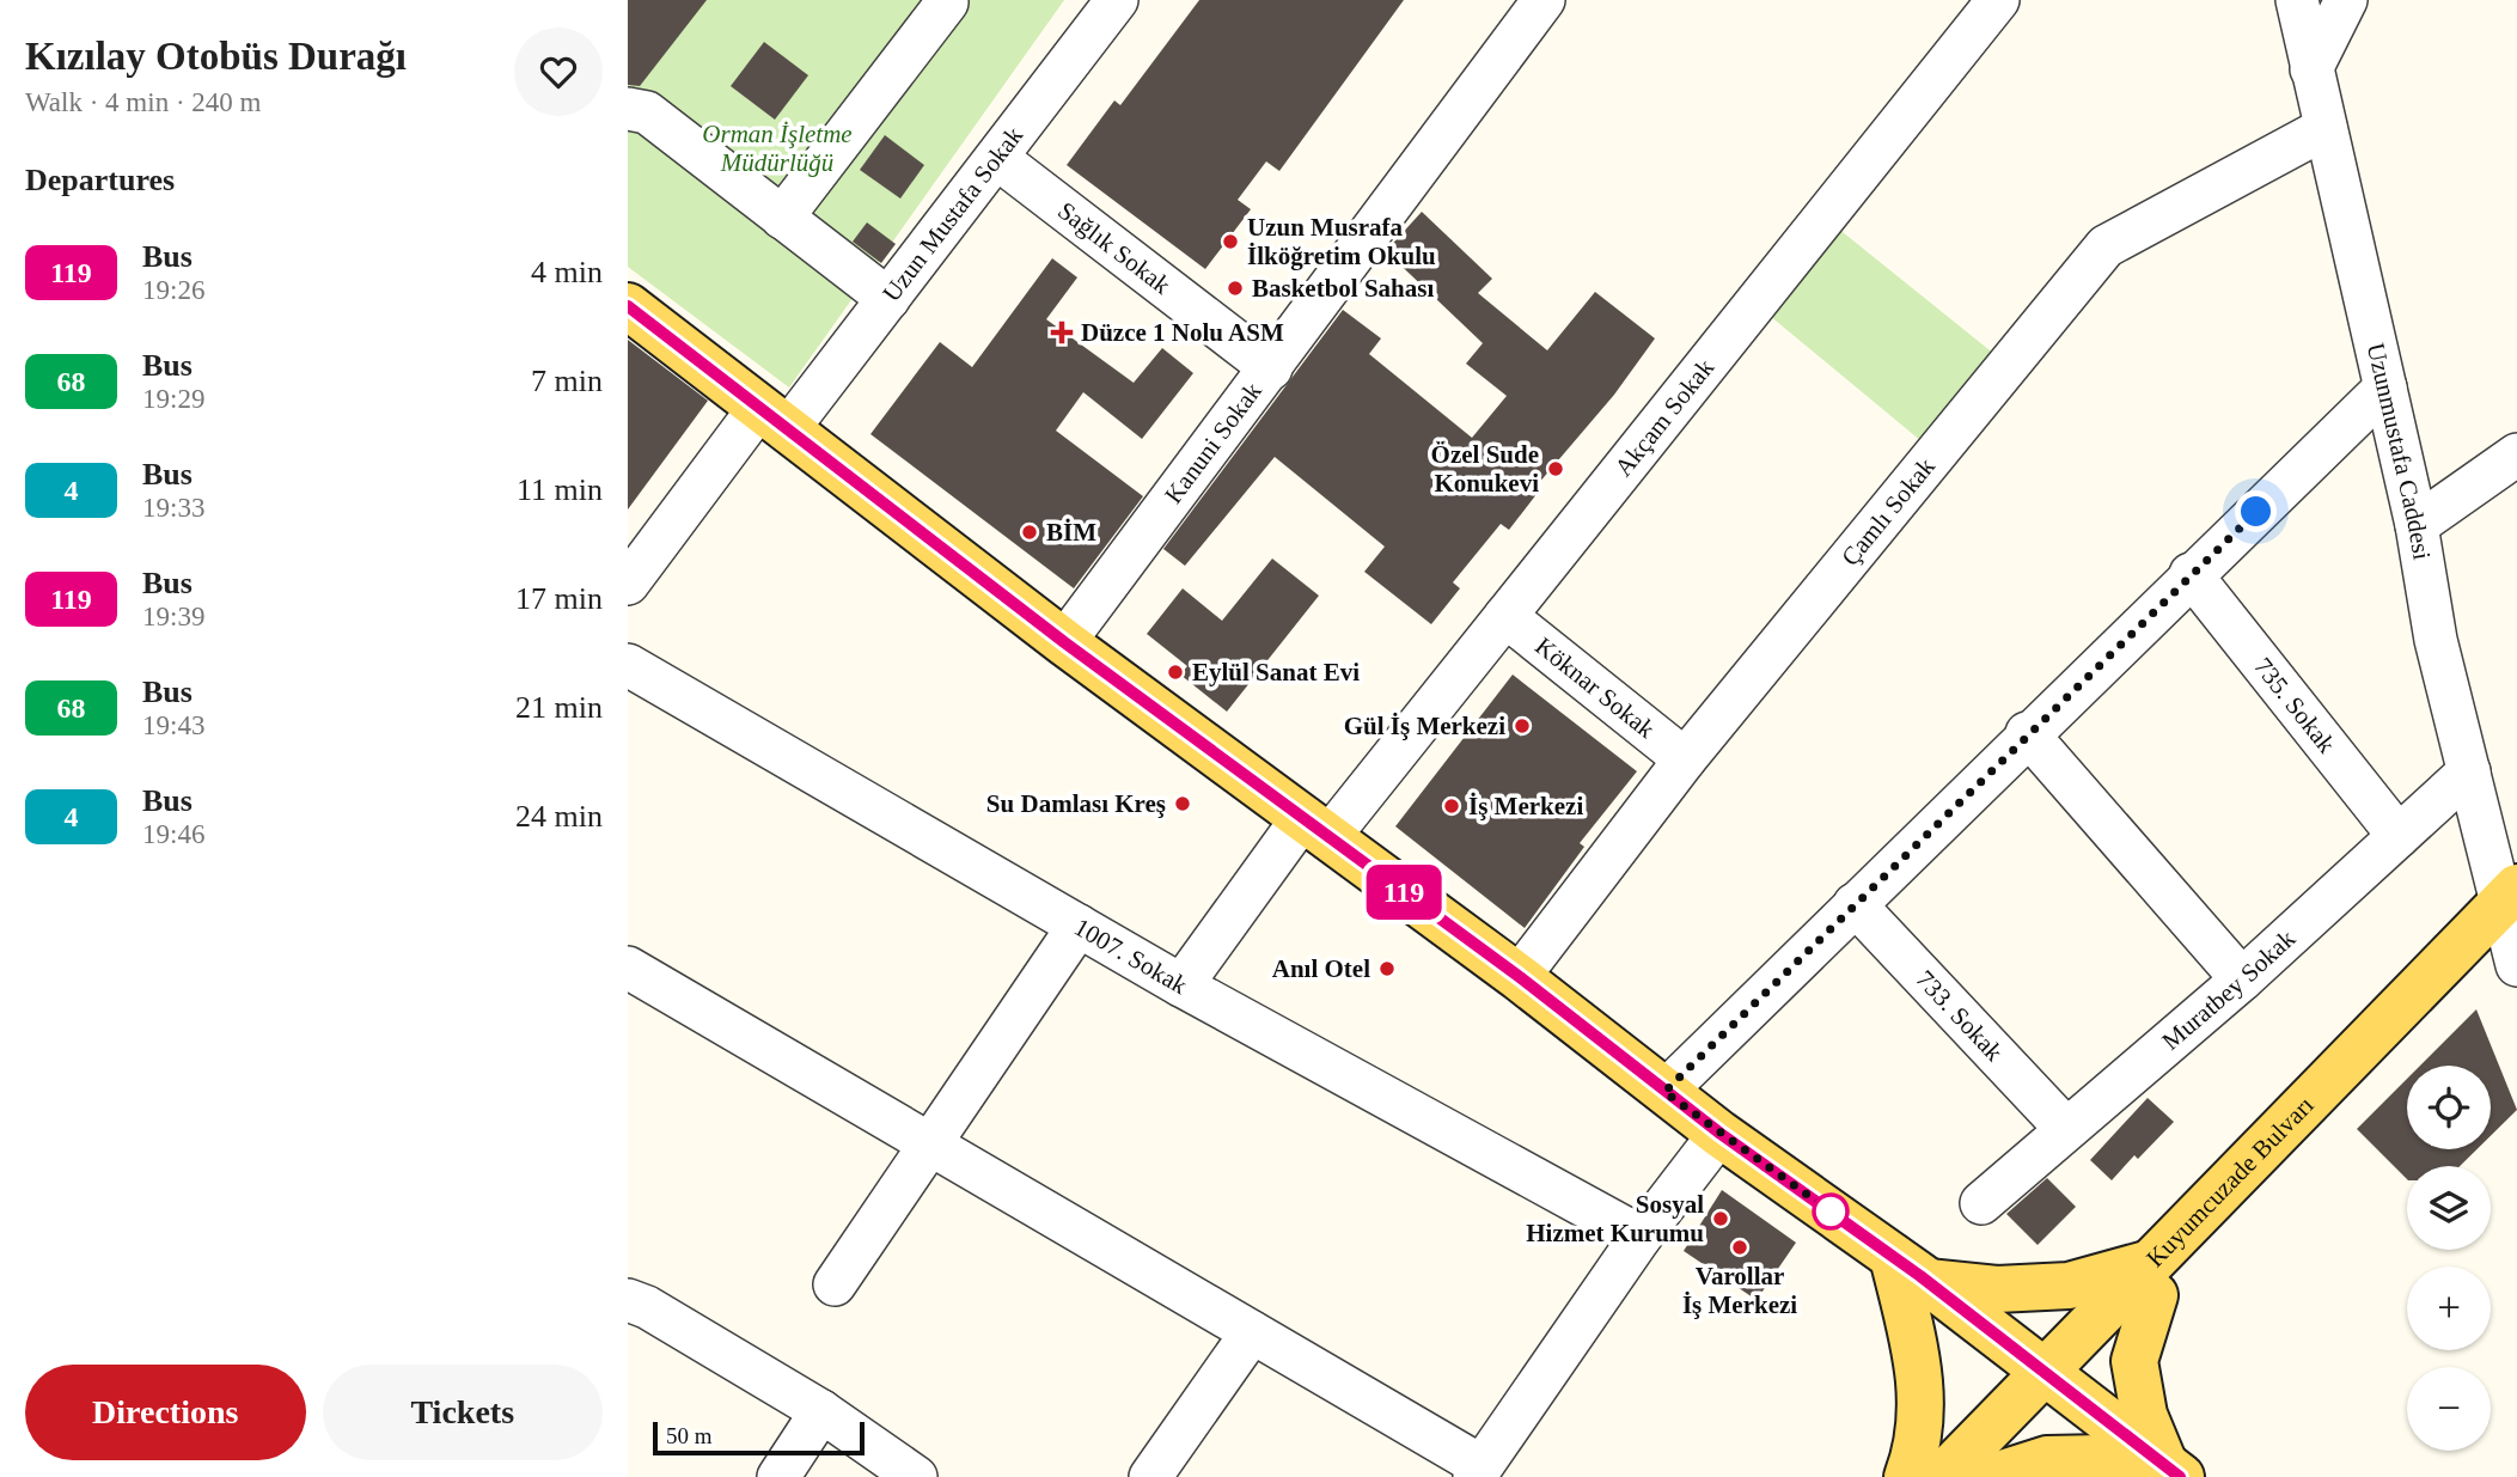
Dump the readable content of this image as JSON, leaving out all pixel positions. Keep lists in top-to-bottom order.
{
  "streets": {
    "main road": ["Kuyumcuzade Bulvarı"],
    "street": [
      "Uzun Mustafa Sokak",
      "Sağlık Sokak",
      "Akçam Sokak",
      "Kanuni Sokak",
      "Uzunmustafa Caddesi",
      "Çamlı Sokak",
      "Köknar Sokak",
      "735. Sokak",
      "1007. Sokak",
      "Muratbey Sokak",
      "733. Sokak"
    ]
  },
  "crossings": [
    ["Uzun Mustafa Sokak", "Sağlık Sokak"],
    ["Sağlık Sokak", "Kanuni Sokak"],
    ["Akçam Sokak", "Köknar Sokak"],
    ["Akçam Sokak", "1007. Sokak"],
    ["Uzunmustafa Caddesi", "Çamlı Sokak"],
    ["Uzunmustafa Caddesi", "Muratbey Sokak"],
    ["Uzunmustafa Caddesi", "Kuyumcuzade Bulvarı"],
    ["Çamlı Sokak", "Köknar Sokak"],
    ["735. Sokak", "Muratbey Sokak"],
    ["Muratbey Sokak", "733. Sokak"]
  ],
  "parks": ["Orman İşletme Müdürlüğü"],
  "places": {
    "other": [
      "Uzun Musrafa İlköğretim Okulu",
      "Basketbol Sahası",
      "Özel Sude Konukevi",
      "BİM",
      "Eylül Sanat Evi",
      "Gül İş Merkezi",
      "Su Damlası Kreş",
      "İş Merkezi",
      "Anıl Otel",
      "Sosyal Hizmet Kurumu",
      "Varollar İş Merkezi"
    ],
    "health": ["Düzce 1 Nolu ASM"]
  },
  "lines": ["bus line 119"],
  "scale_bar": "50 m",
  "page": {
    "heading": [
      ["Kızılay Otobüs Durağı", "Walk · 4 min · 240 m"],
      "Departures"
    ],
    "on_map": "119",
    "list": [
      {
        "mark": "119",
        "name": "Bus",
        "note": "19:26",
        "value": "4 min"
      },
      {
        "mark": "68",
        "name": "Bus",
        "note": "19:29",
        "value": "7 min"
      },
      {
        "mark": "4",
        "name": "Bus",
        "note": "19:33",
        "value": "11 min"
      },
      {
        "mark": "119",
        "name": "Bus",
        "note": "19:39",
        "value": "17 min"
      },
      {
        "mark": "68",
        "name": "Bus",
        "note": "19:43",
        "value": "21 min"
      },
      {
        "mark": "4",
        "name": "Bus",
        "note": "19:46",
        "value": "24 min"
      }
    ],
    "map_buttons": ["+", "−"],
    "buttons": ["Directions", "Tickets"],
    "scale": "50 m"
  }
}
